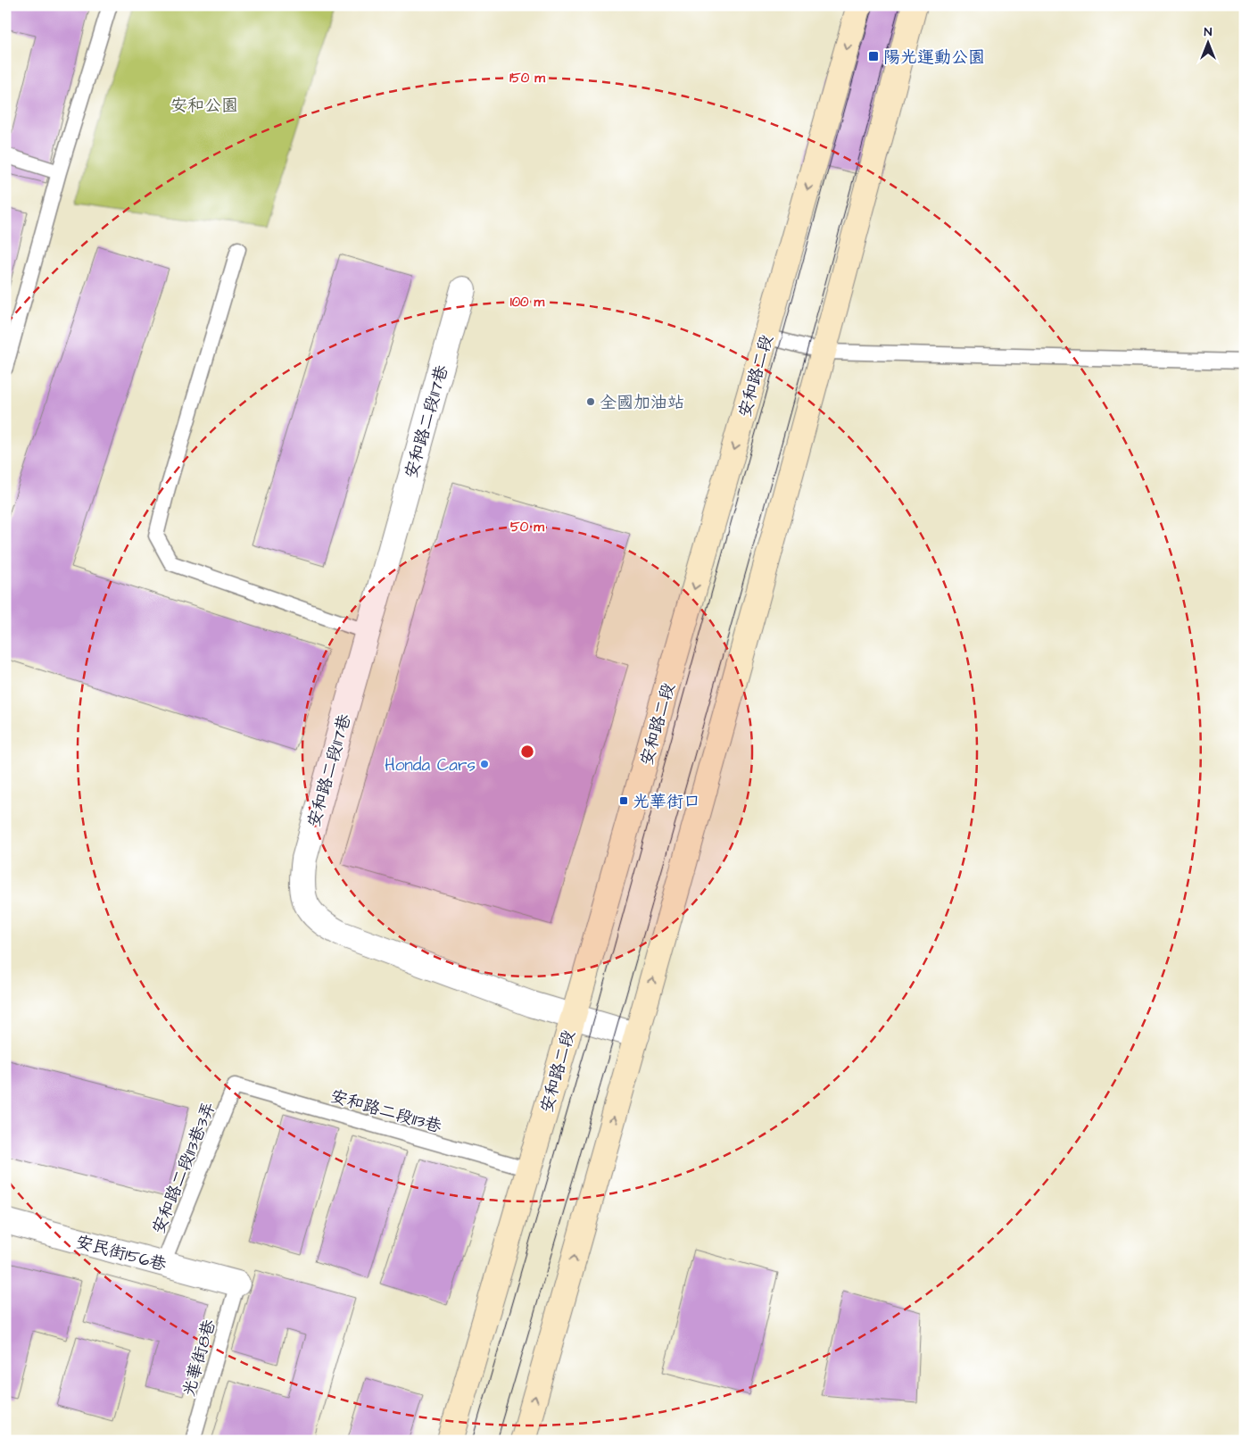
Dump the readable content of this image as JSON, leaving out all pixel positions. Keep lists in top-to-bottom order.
{
  "streets": {
    "main road": ["安和路二段"],
    "street": ["安和路二段117巷", "安民街156巷"],
    "lane": ["安和路二段113巷", "安和路二段113巷3弄", "光華街8巷"]
  },
  "crossings": [
    ["安和路二段", "安和路二段117巷"],
    ["安和路二段", "安和路二段113巷"],
    ["安和路二段113巷", "安和路二段113巷3弄"],
    ["安和路二段113巷3弄", "安民街156巷"],
    ["安民街156巷", "光華街8巷"]
  ],
  "parks": ["安和公園"],
  "places": {
    "transit": ["陽光運動公園", "光華街口"],
    "other": ["全國加油站", "Honda Cars"]
  },
  "north": "top",
  "rings": ["150 m", "100 m", "50 m"]
}
